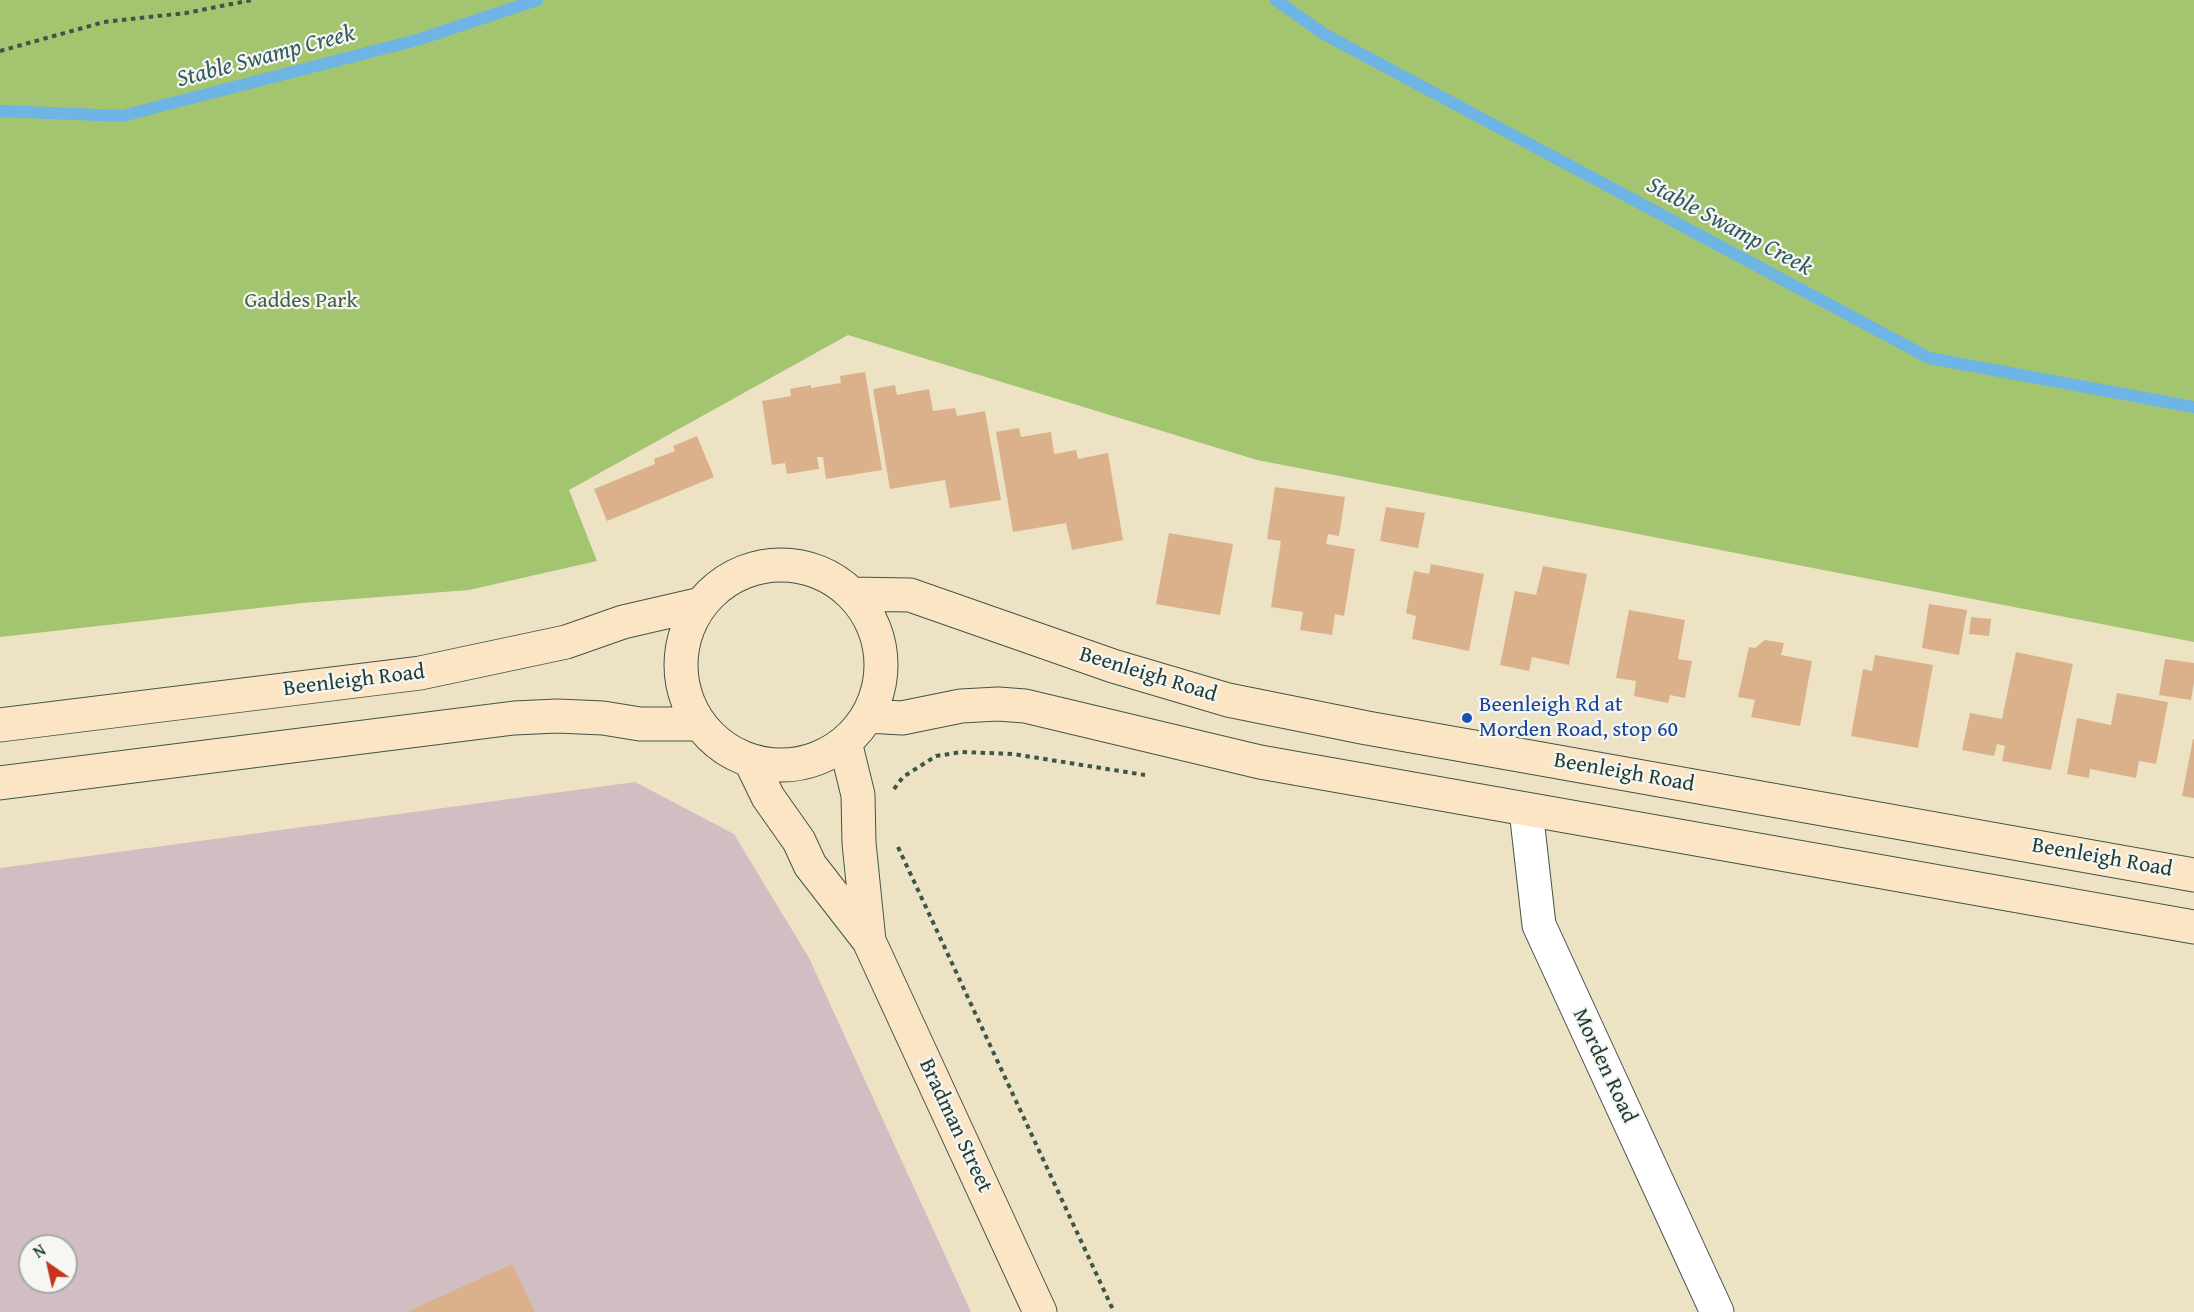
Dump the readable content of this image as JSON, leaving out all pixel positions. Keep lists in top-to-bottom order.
{
  "streets": {
    "main road": ["Beenleigh Road", "Bradman Street"],
    "street": ["Morden Road"]
  },
  "crossings": [
    ["Beenleigh Road", "Bradman Street"]
  ],
  "water": ["Stable Swamp Creek"],
  "parks": ["Gaddes Park"],
  "places": ["Beenleigh Rd at Morden Road, stop 60"],
  "north": "top left"
}
